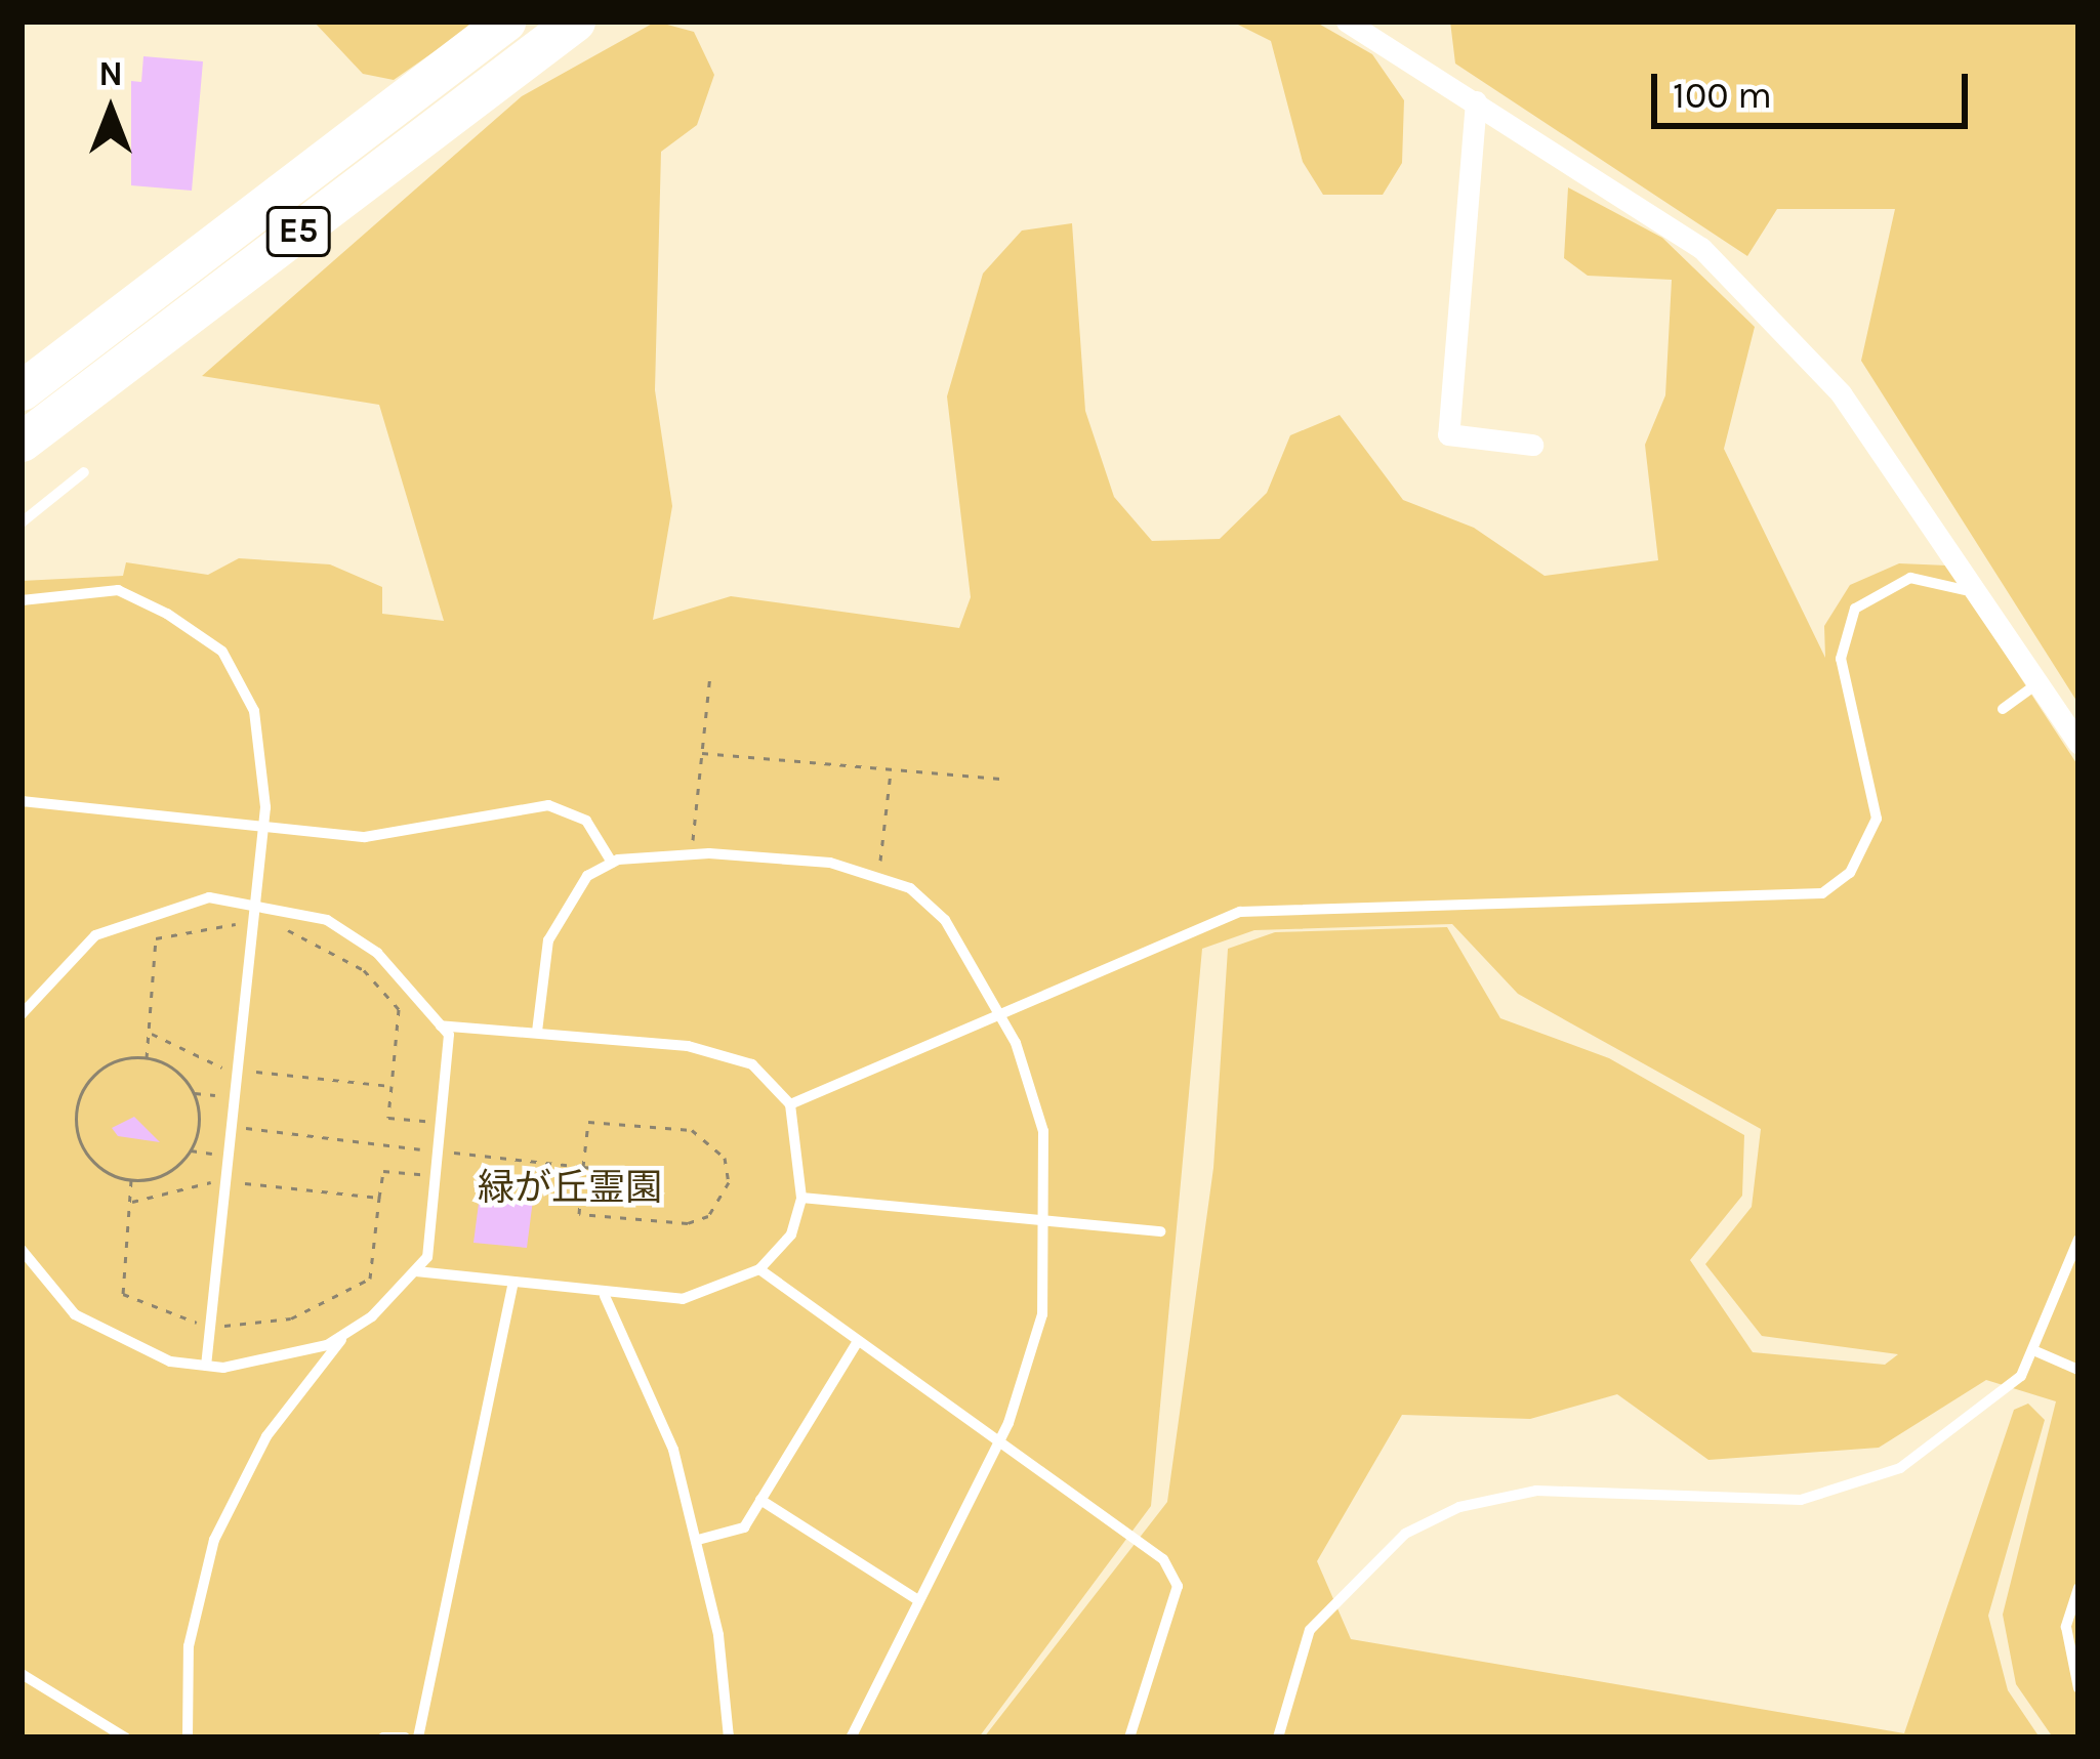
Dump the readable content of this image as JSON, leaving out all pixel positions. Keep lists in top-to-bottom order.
{
  "streets": {
    "highway": ["E5"]
  },
  "parks": ["緑が丘霊園"],
  "scale_bar": "100 m",
  "north": "top"
}
